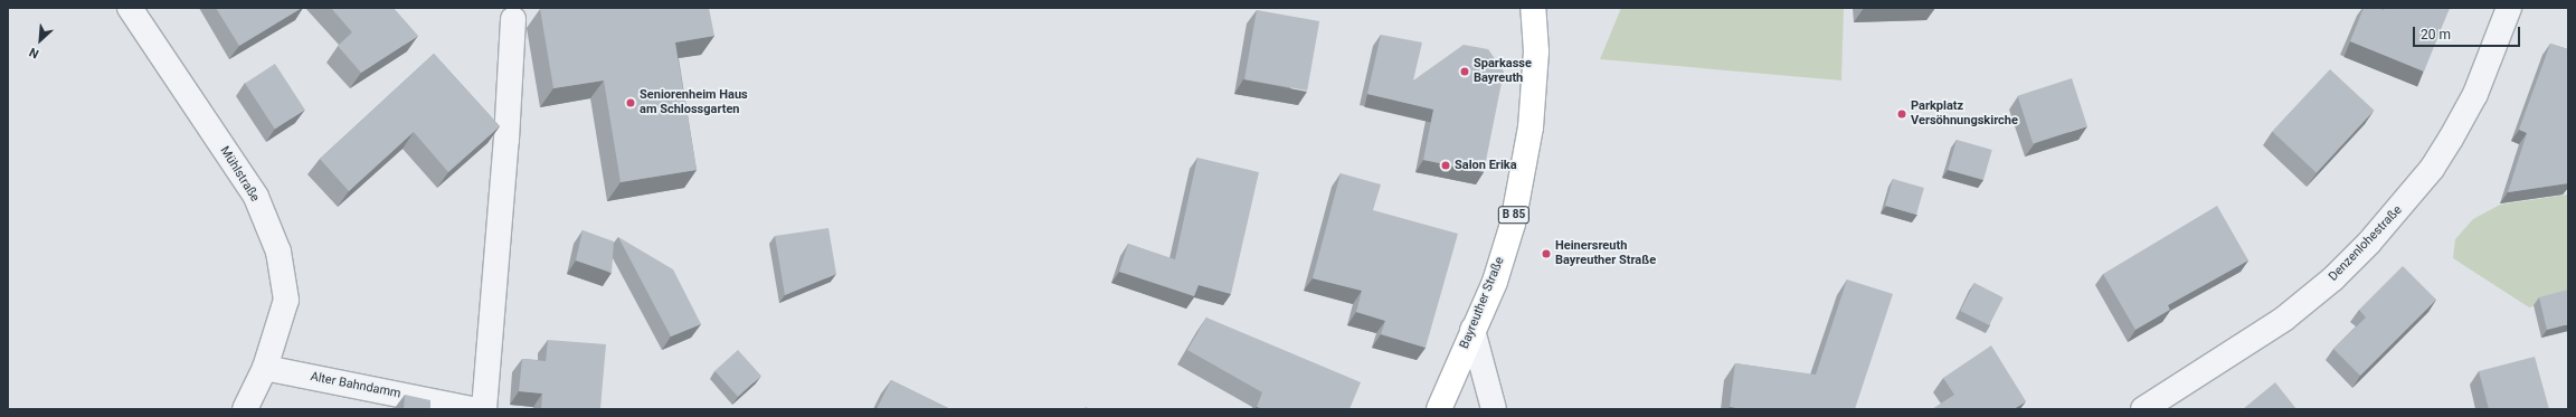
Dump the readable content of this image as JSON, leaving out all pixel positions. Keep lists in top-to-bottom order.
{
  "streets": {
    "main road": ["B 85", "Bayreuther Straße"],
    "street": ["Mühlstraße", "Denzenlohestraße", "Alter Bahndamm"]
  },
  "crossings": [
    ["Mühlstraße", "Alter Bahndamm"]
  ],
  "places": [
    "Sparkasse Bayreuth",
    "Seniorenheim Haus am Schlossgarten",
    "Parkplatz Versöhnungskirche",
    "Salon Erika",
    "Heinersreuth Bayreuther Straße"
  ],
  "scale_bar": "20 m",
  "north": "bottom left"
}
